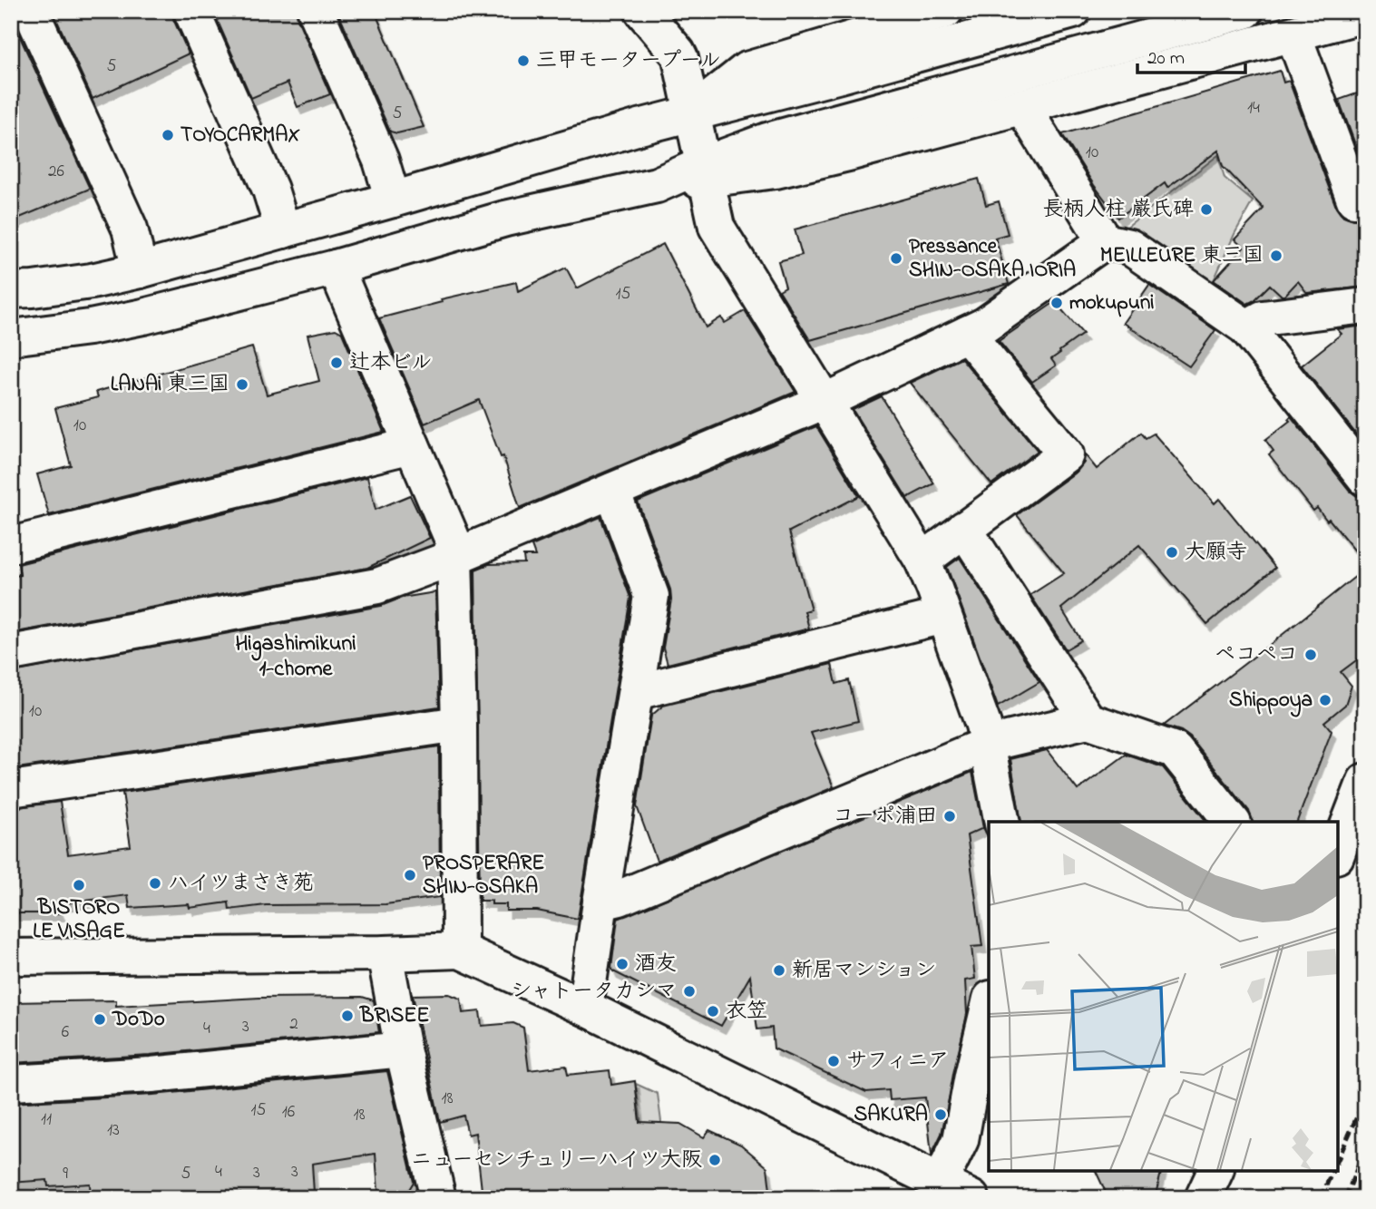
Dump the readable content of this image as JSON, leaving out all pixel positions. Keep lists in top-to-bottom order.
{
  "districts": ["Higashimikuni 1-chome"],
  "places": [
    "三甲モータープール",
    "TOYOCARMAX",
    "長柄人柱 巌氏碑",
    "MEILLEURE 東三国",
    "Pressance SHIN-OSAKA IORIA",
    "mokupuni",
    "辻本ビル",
    "LANAi 東三国",
    "大願寺",
    "ペコペコ",
    "Shippoya",
    "コーポ浦田",
    "PROSPERARE SHIN-OSAKA",
    "ハイツまさき苑",
    "BISTORO LE VISAGE",
    "酒友",
    "新居マンション",
    "シャトータカシマ",
    "衣笠",
    "BRISEE",
    "DoDo",
    "サフィニア",
    "SAKURA",
    "ニューセンチュリーハイツ大阪"
  ],
  "house_numbers": [
    "5",
    "14",
    "5",
    "10",
    "26",
    "15",
    "10",
    "10",
    "2",
    "3",
    "4",
    "6",
    "18",
    "15",
    "16",
    "18",
    "11",
    "13",
    "4",
    "3",
    "3",
    "9",
    "5"
  ],
  "scale_bar": "20 m"
}
